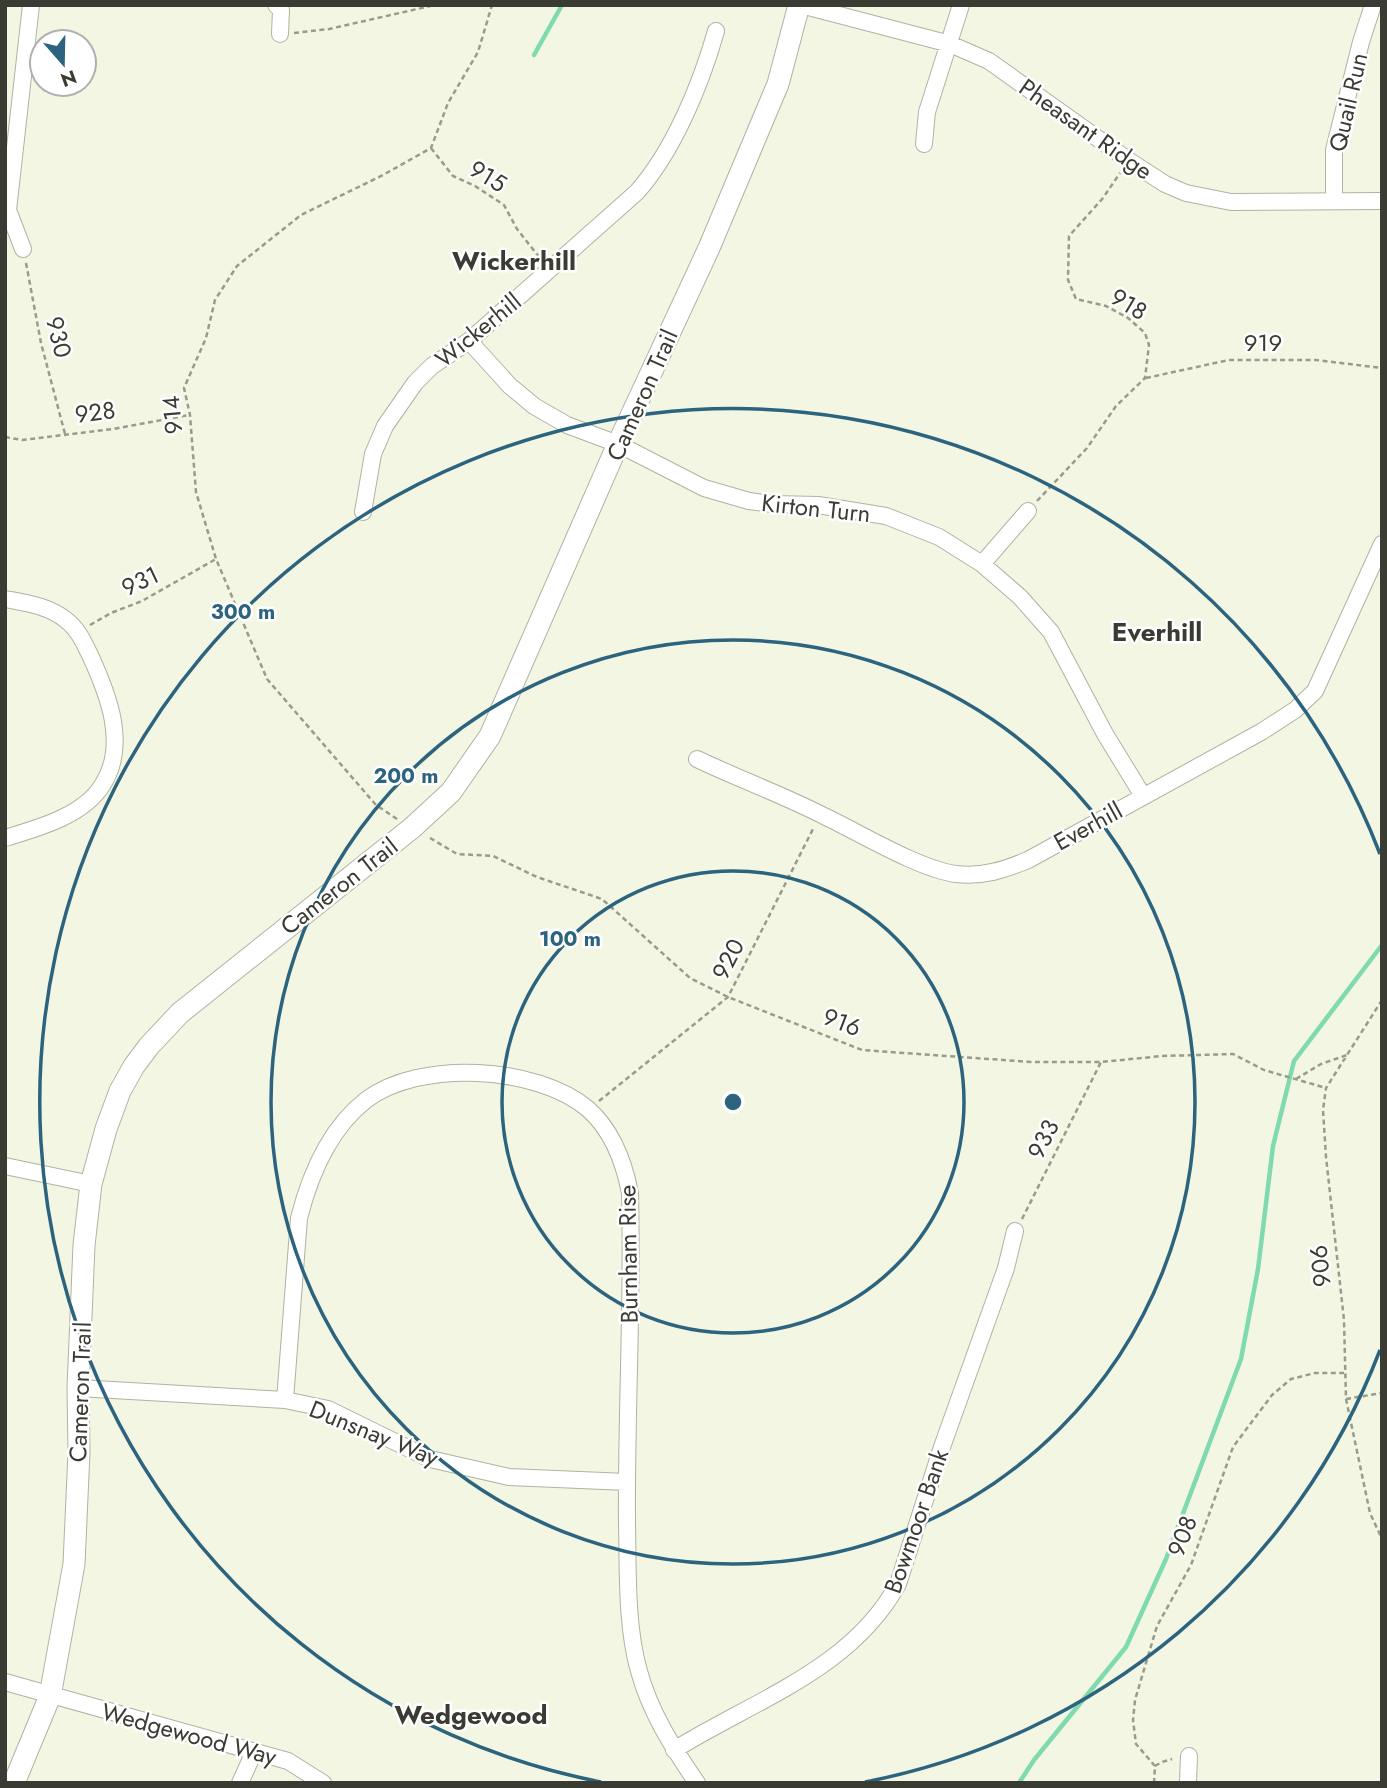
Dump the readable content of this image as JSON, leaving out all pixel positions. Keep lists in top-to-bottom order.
{
  "streets": {
    "street": [
      "Quail Run",
      "Pheasant Ridge",
      "Wickerhill",
      "Cameron Trail",
      "Kirton Turn",
      "Everhill",
      "Burnham Rise",
      "Dunsnay Way",
      "Bowmoor Bank",
      "Wedgewood Way"
    ],
    "path": [
      "915",
      "918",
      "930",
      "919",
      "928",
      "914",
      "931",
      "920",
      "916",
      "933",
      "906",
      "908"
    ]
  },
  "crossings": [
    ["Quail Run", "Pheasant Ridge"],
    ["Pheasant Ridge", "918"],
    ["Pheasant Ridge", "Cameron Trail"],
    ["915", "Wickerhill"],
    ["915", "914"],
    ["918", "919"],
    ["Wickerhill", "Kirton Turn"],
    ["930", "928"],
    ["Cameron Trail", "914"],
    ["Cameron Trail", "Kirton Turn"],
    ["Cameron Trail", "916"],
    ["Cameron Trail", "Dunsnay Way"],
    ["Cameron Trail", "Wedgewood Way"],
    ["928", "914"],
    ["914", "931"],
    ["914", "916"],
    ["Kirton Turn", "Everhill"],
    ["Everhill", "920"],
    ["920", "916"],
    ["920", "Burnham Rise"],
    ["916", "933"],
    ["916", "906"],
    ["933", "Bowmoor Bank"],
    ["Burnham Rise", "Dunsnay Way"],
    ["Burnham Rise", "Bowmoor Bank"],
    ["906", "908"]
  ],
  "districts": ["Wickerhill", "Everhill", "Wedgewood"],
  "north": "bottom",
  "rings": ["300 m", "200 m", "100 m"]
}
